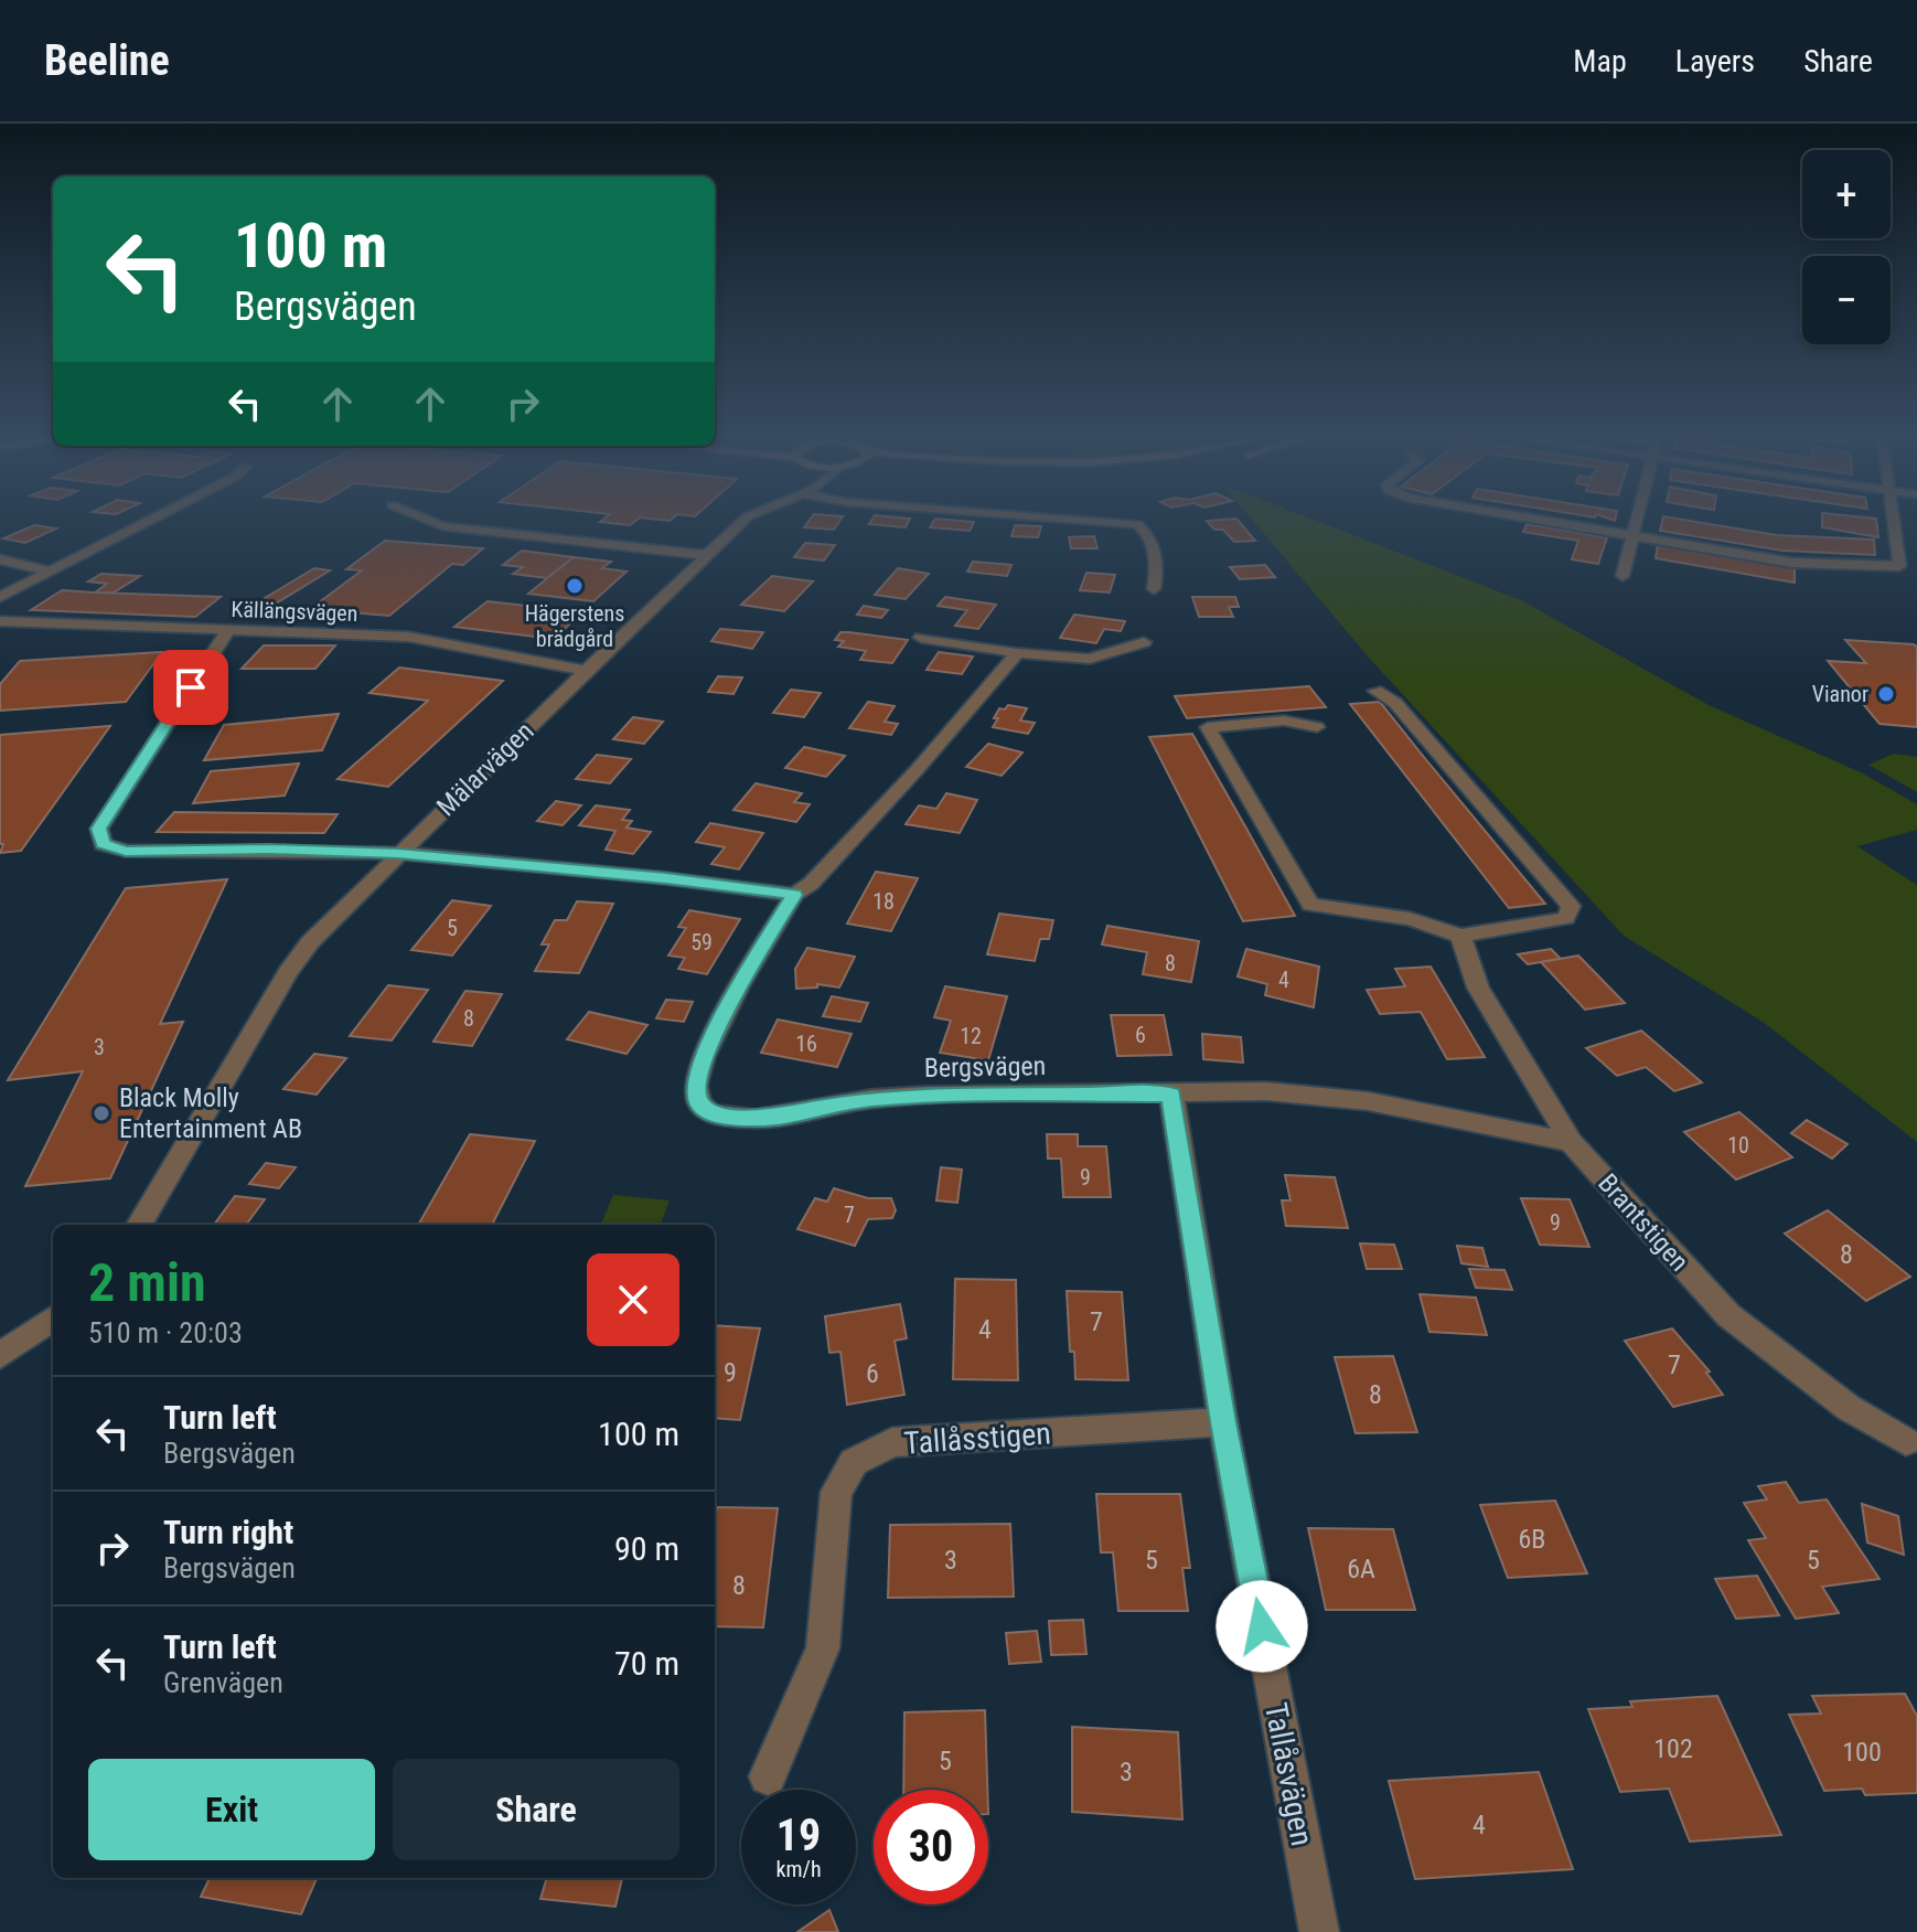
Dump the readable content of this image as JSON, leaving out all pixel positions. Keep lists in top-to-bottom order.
{
  "streets": {
    "street": [
      "Källängsvägen",
      "Mälarvägen",
      "Bergsvägen",
      "Brantstigen",
      "Tallåsstigen",
      "Tallåsvägen"
    ]
  },
  "crossings": [
    ["Källängsvägen", "Mälarvägen"],
    ["Bergsvägen", "Brantstigen"],
    ["Bergsvägen", "Tallåsvägen"],
    ["Tallåsstigen", "Tallåsvägen"]
  ],
  "places": ["Hägerstens brädgård", "Vianor", "Black Molly Entertainment AB"],
  "house_numbers": [
    "18",
    "5",
    "59",
    "8",
    "4",
    "8",
    "6",
    "12",
    "16",
    "3",
    "10",
    "9",
    "7",
    "9",
    "8",
    "7",
    "4",
    "7",
    "9",
    "6",
    "8",
    "6B",
    "3",
    "5",
    "5",
    "6A",
    "8",
    "102",
    "100",
    "5",
    "3",
    "4"
  ],
  "page": {
    "header": "Beeline",
    "nav": ["Map", "Layers", "Share"],
    "map_buttons": ["+", "−"],
    "turn": ["100 m", "Bergsvägen"],
    "heading": ["2 min", "510 m · 20:03"],
    "list": [
      {
        "name": "Turn left",
        "note": "Bergsvägen",
        "value": "100 m"
      },
      {
        "name": "Turn right",
        "note": "Bergsvägen",
        "value": "90 m"
      },
      {
        "name": "Turn left",
        "note": "Grenvägen",
        "value": "70 m"
      }
    ],
    "buttons": ["Exit", "Share"],
    "speed": "19 km/h",
    "limit": "30"
  }
}
